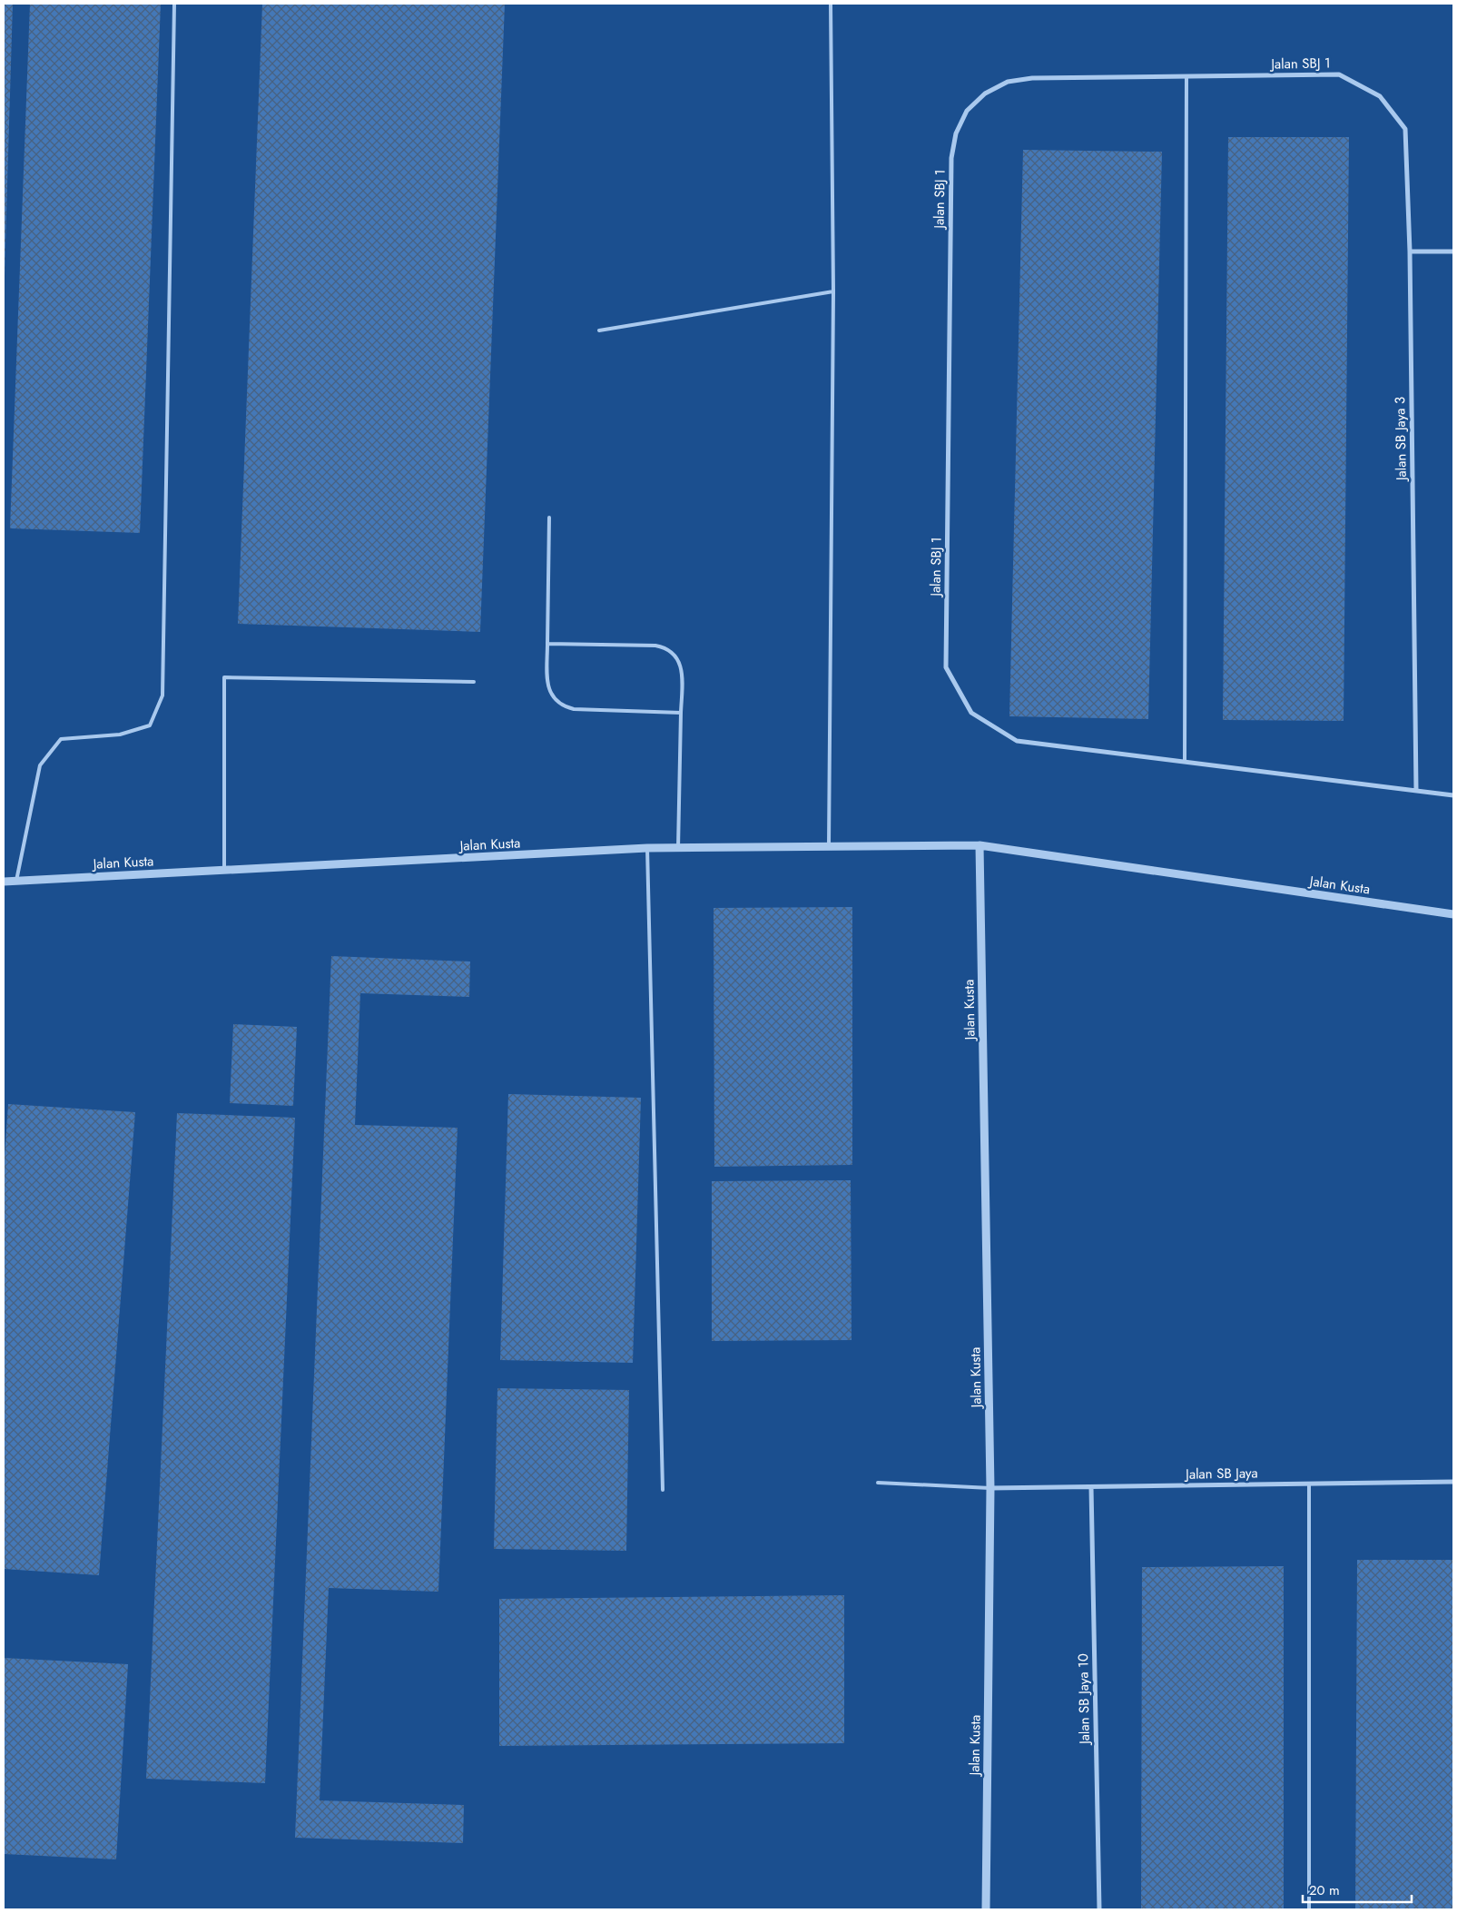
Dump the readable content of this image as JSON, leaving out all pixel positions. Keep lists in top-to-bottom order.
{
  "streets": {
    "street": [
      "Jalan SBJ 1",
      "Jalan SB Jaya 3",
      "Jalan Kusta",
      "Jalan SB Jaya",
      "Jalan SB Jaya 10"
    ]
  },
  "crossings": [
    ["Jalan SBJ 1", "Jalan SB Jaya 3"],
    ["Jalan Kusta", "Jalan SB Jaya"],
    ["Jalan SB Jaya", "Jalan SB Jaya 10"]
  ],
  "scale_bar": "20 m"
}
